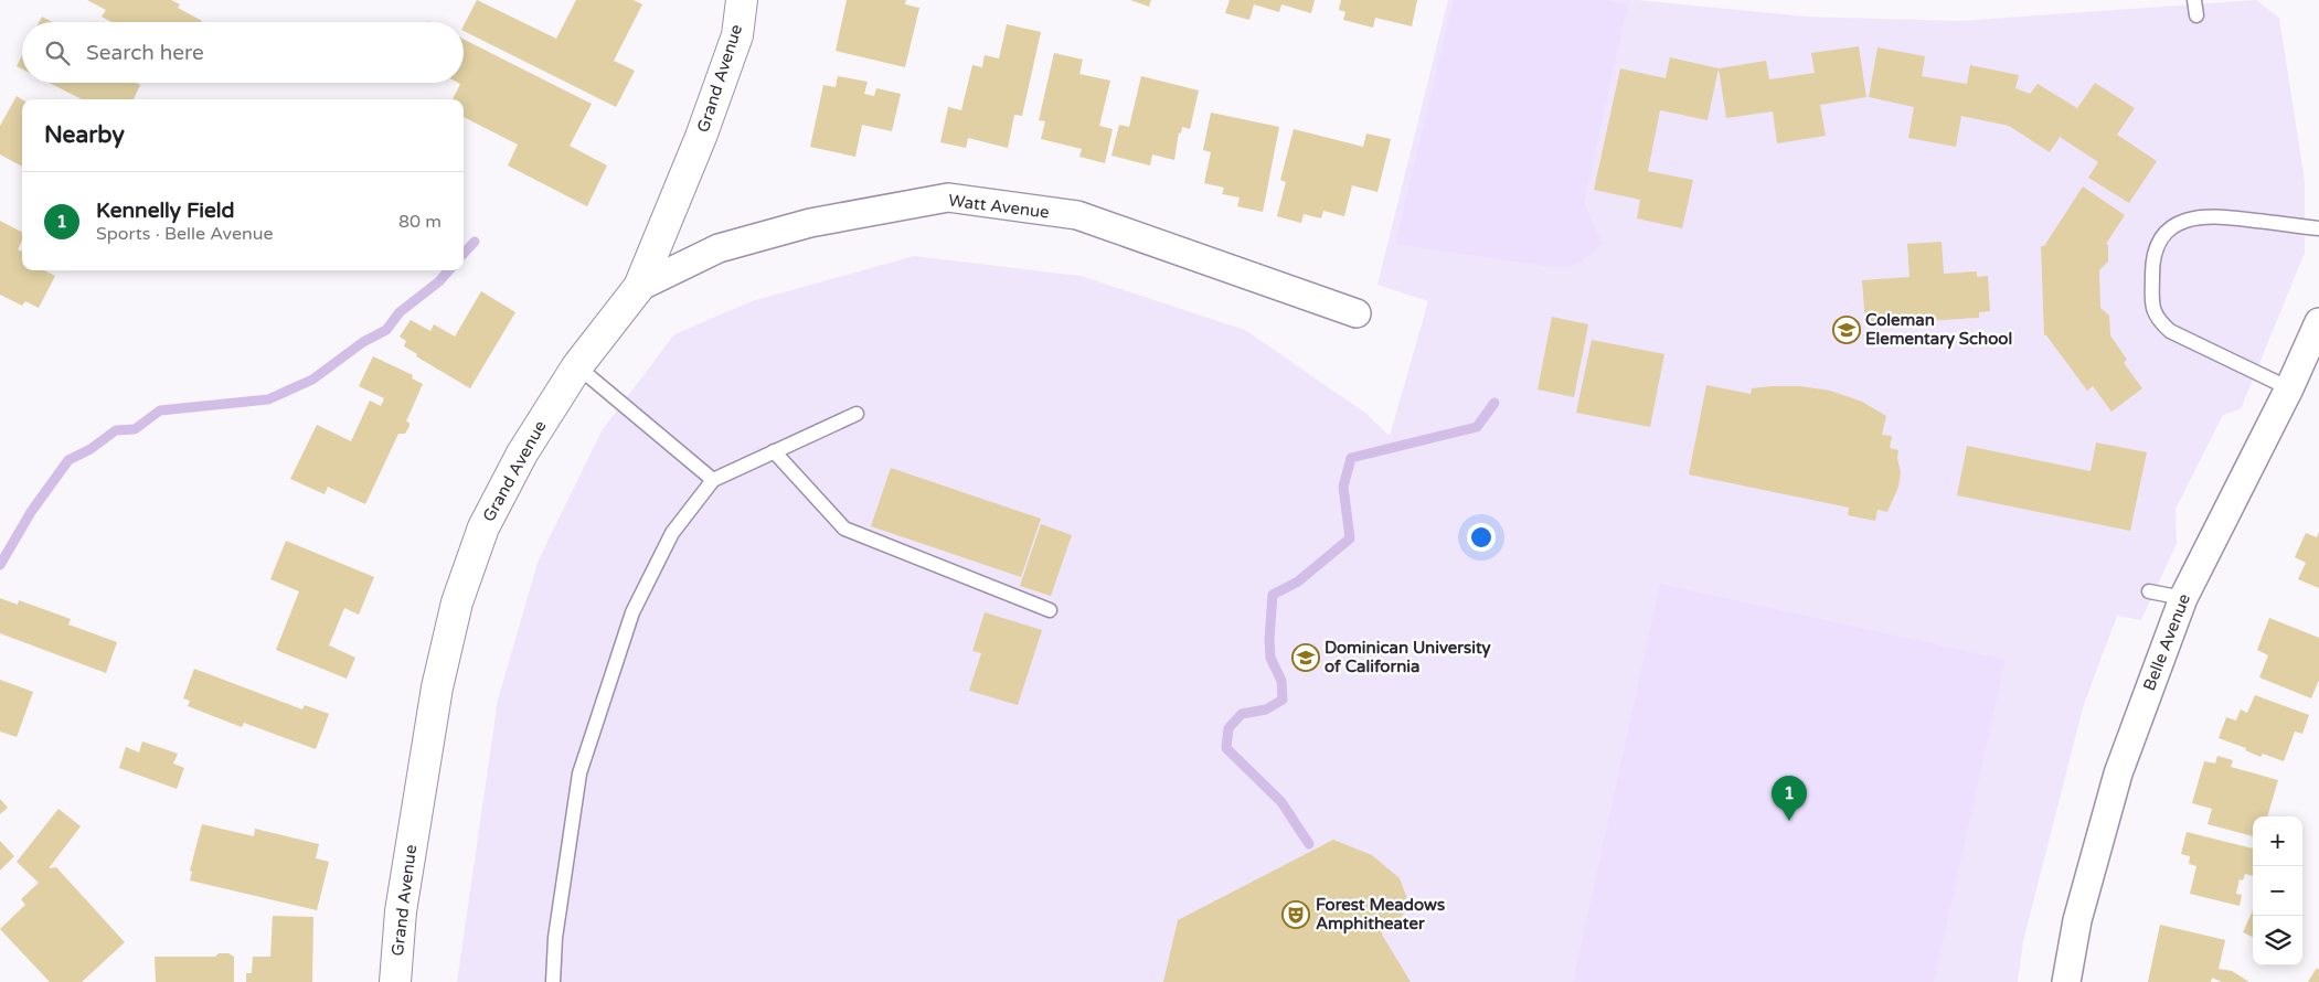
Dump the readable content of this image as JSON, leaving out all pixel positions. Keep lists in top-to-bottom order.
{
  "streets": {
    "street": ["Grand Avenue", "Watt Avenue", "Belle Avenue"]
  },
  "crossings": [
    ["Grand Avenue", "Watt Avenue"]
  ],
  "places": {
    "school or university": ["Coleman Elementary School", "Dominican University of California"],
    "theatre": ["Forest Meadows Amphitheater"]
  },
  "page": {
    "search": "Search here",
    "heading": "Nearby",
    "list": [
      {
        "mark": "1",
        "name": "Kennelly Field",
        "note": "Sports · Belle Avenue",
        "value": "80 m"
      }
    ],
    "pins": "1",
    "map_buttons": ["+", "−"]
  }
}
